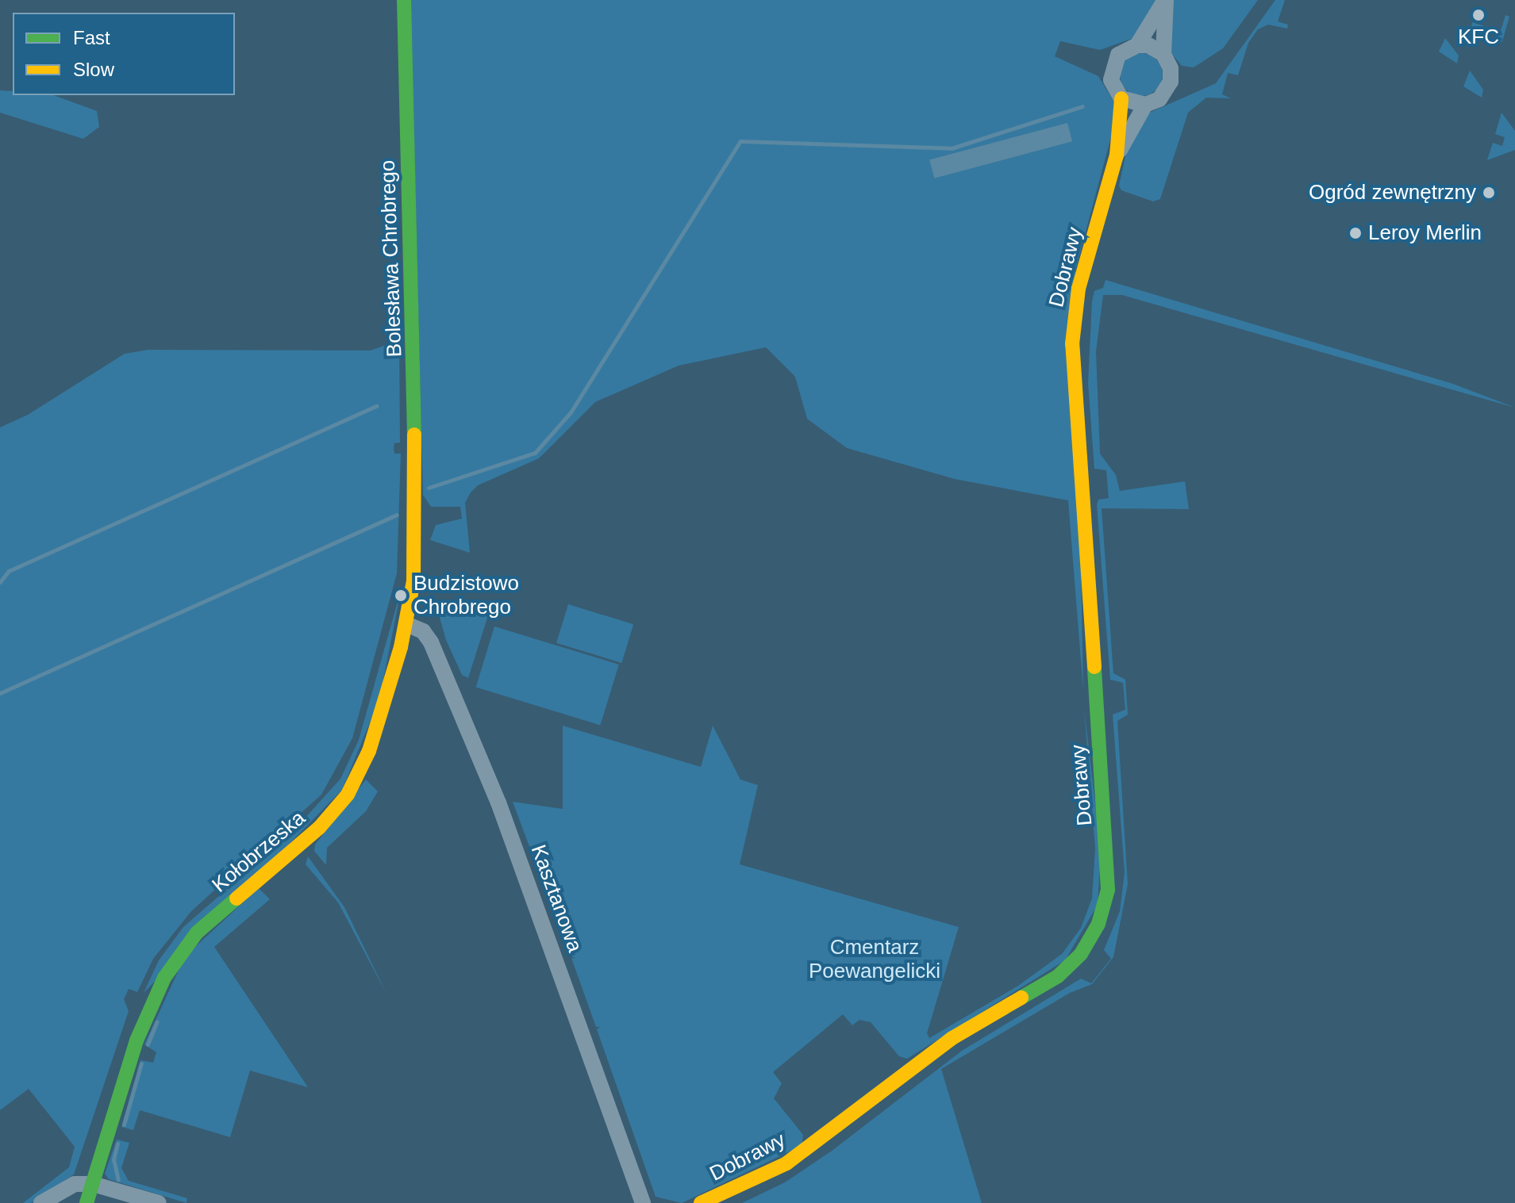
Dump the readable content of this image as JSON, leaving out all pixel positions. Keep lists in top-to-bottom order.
{
  "streets": {
    "street": [
      "Bolesława Chrobrego",
      "Dobrawy",
      "Kołobrzeska",
      "Kasztanowa"
    ]
  },
  "crossings": [
    ["Bolesława Chrobrego", "Kołobrzeska"],
    ["Kołobrzeska", "Kasztanowa"]
  ],
  "parks": ["Cmentarz Poewangelicki"],
  "places": [
    "KFC",
    "Ogród zewnętrzny",
    "Leroy Merlin",
    "Budzistowo Chrobrego"
  ],
  "legend": ["Fast", "Slow"]
}
